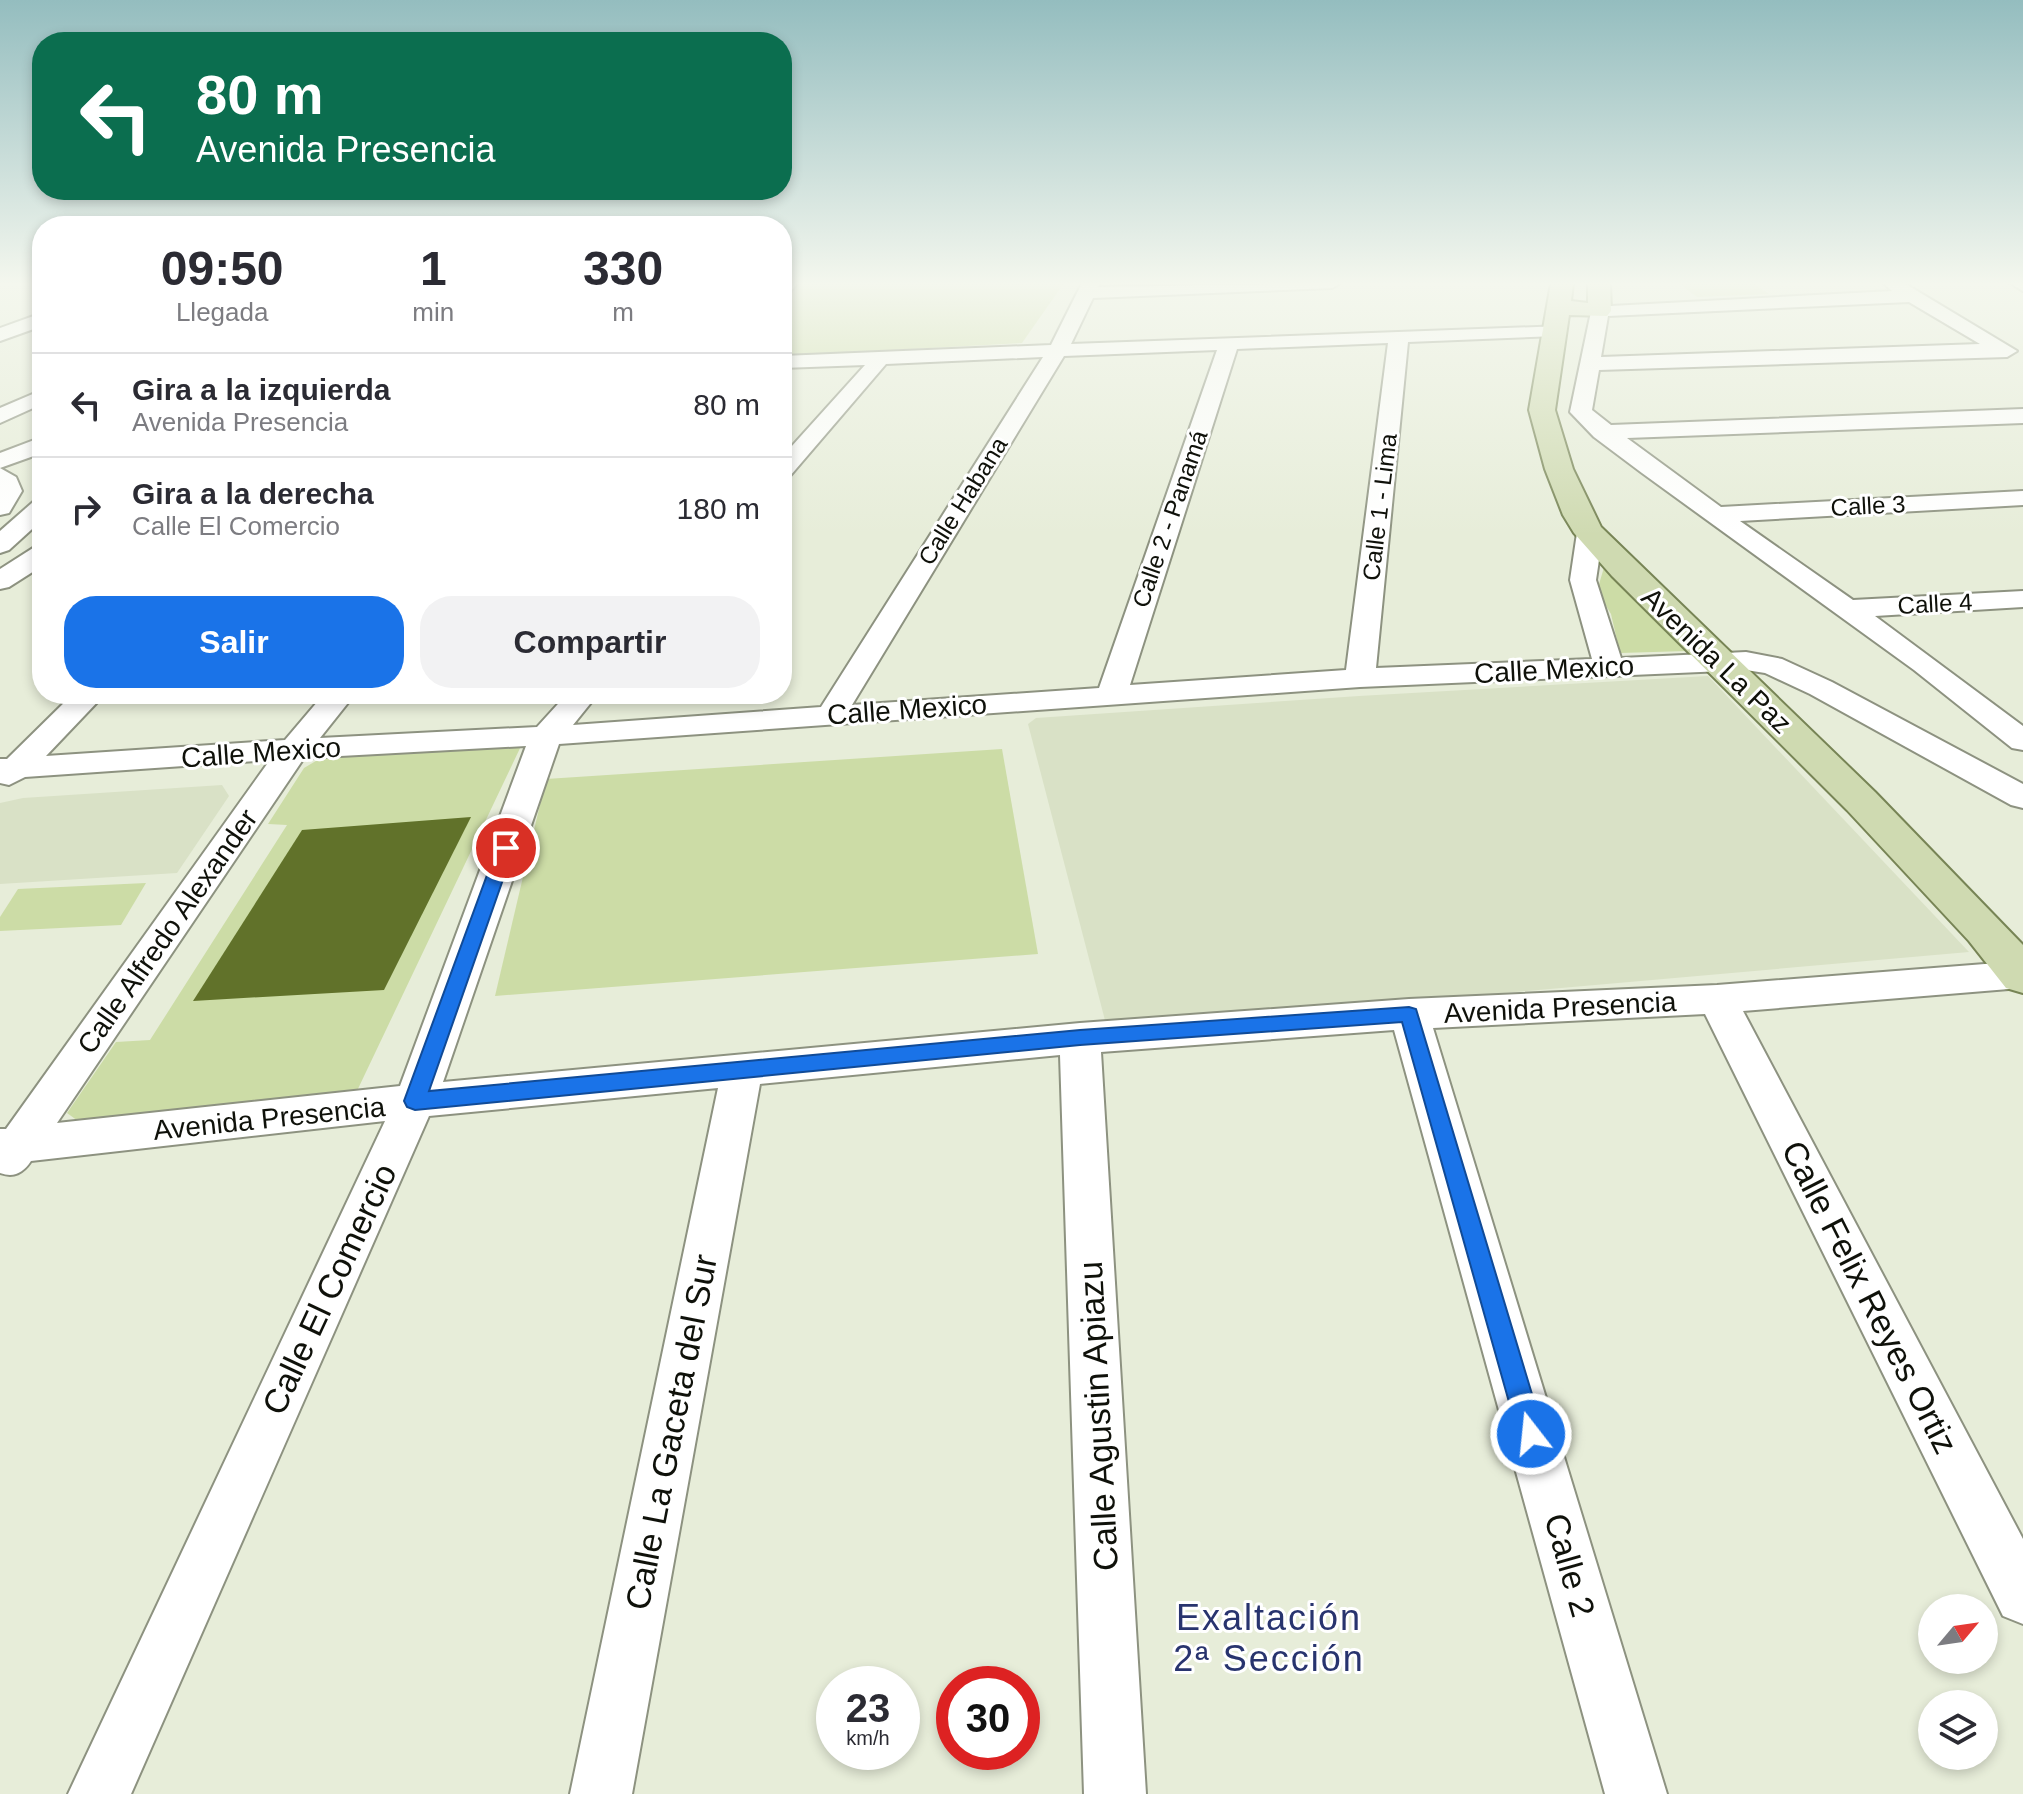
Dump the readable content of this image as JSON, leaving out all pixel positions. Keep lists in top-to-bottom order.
{
  "streets": {
    "main road": ["Avenida La Paz"],
    "street": [
      "Calle Habana",
      "Calle 3",
      "Calle 1 - Lima",
      "Calle 2 - Panamá",
      "Calle 4",
      "Calle Mexico",
      "Calle Alfredo Alexander",
      "Avenida Presencia",
      "Calle El Comercio",
      "Calle Felix Reyes Ortiz",
      "Calle Agustin Apiazu",
      "Calle La Gaceta del Sur",
      "Calle 2"
    ]
  },
  "crossings": [
    ["Calle Habana", "Calle Mexico"],
    ["Calle 1 - Lima", "Calle Mexico"],
    ["Calle 2 - Panamá", "Calle Mexico"],
    ["Avenida La Paz", "Calle Mexico"],
    ["Avenida La Paz", "Avenida Presencia"],
    ["Calle Mexico", "Calle Alfredo Alexander"],
    ["Calle Mexico", "Calle El Comercio"],
    ["Calle Alfredo Alexander", "Avenida Presencia"],
    ["Avenida Presencia", "Calle El Comercio"],
    ["Avenida Presencia", "Calle Felix Reyes Ortiz"],
    ["Avenida Presencia", "Calle Agustin Apiazu"],
    ["Avenida Presencia", "Calle La Gaceta del Sur"],
    ["Avenida Presencia", "Calle 2"]
  ],
  "districts": ["Exaltación 2ª Sección"],
  "north": "top right",
  "page": {
    "turn": ["80 m", "Avenida Presencia"],
    "eta": [
      "09:50",
      "Llegada",
      "1",
      "min",
      "330",
      "m"
    ],
    "list": [
      {
        "name": "Gira a la izquierda",
        "note": "Avenida Presencia",
        "value": "80 m"
      },
      {
        "name": "Gira a la derecha",
        "note": "Calle El Comercio",
        "value": "180 m"
      }
    ],
    "buttons": ["Salir", "Compartir"],
    "speed": "23 km/h",
    "limit": "30"
  }
}
